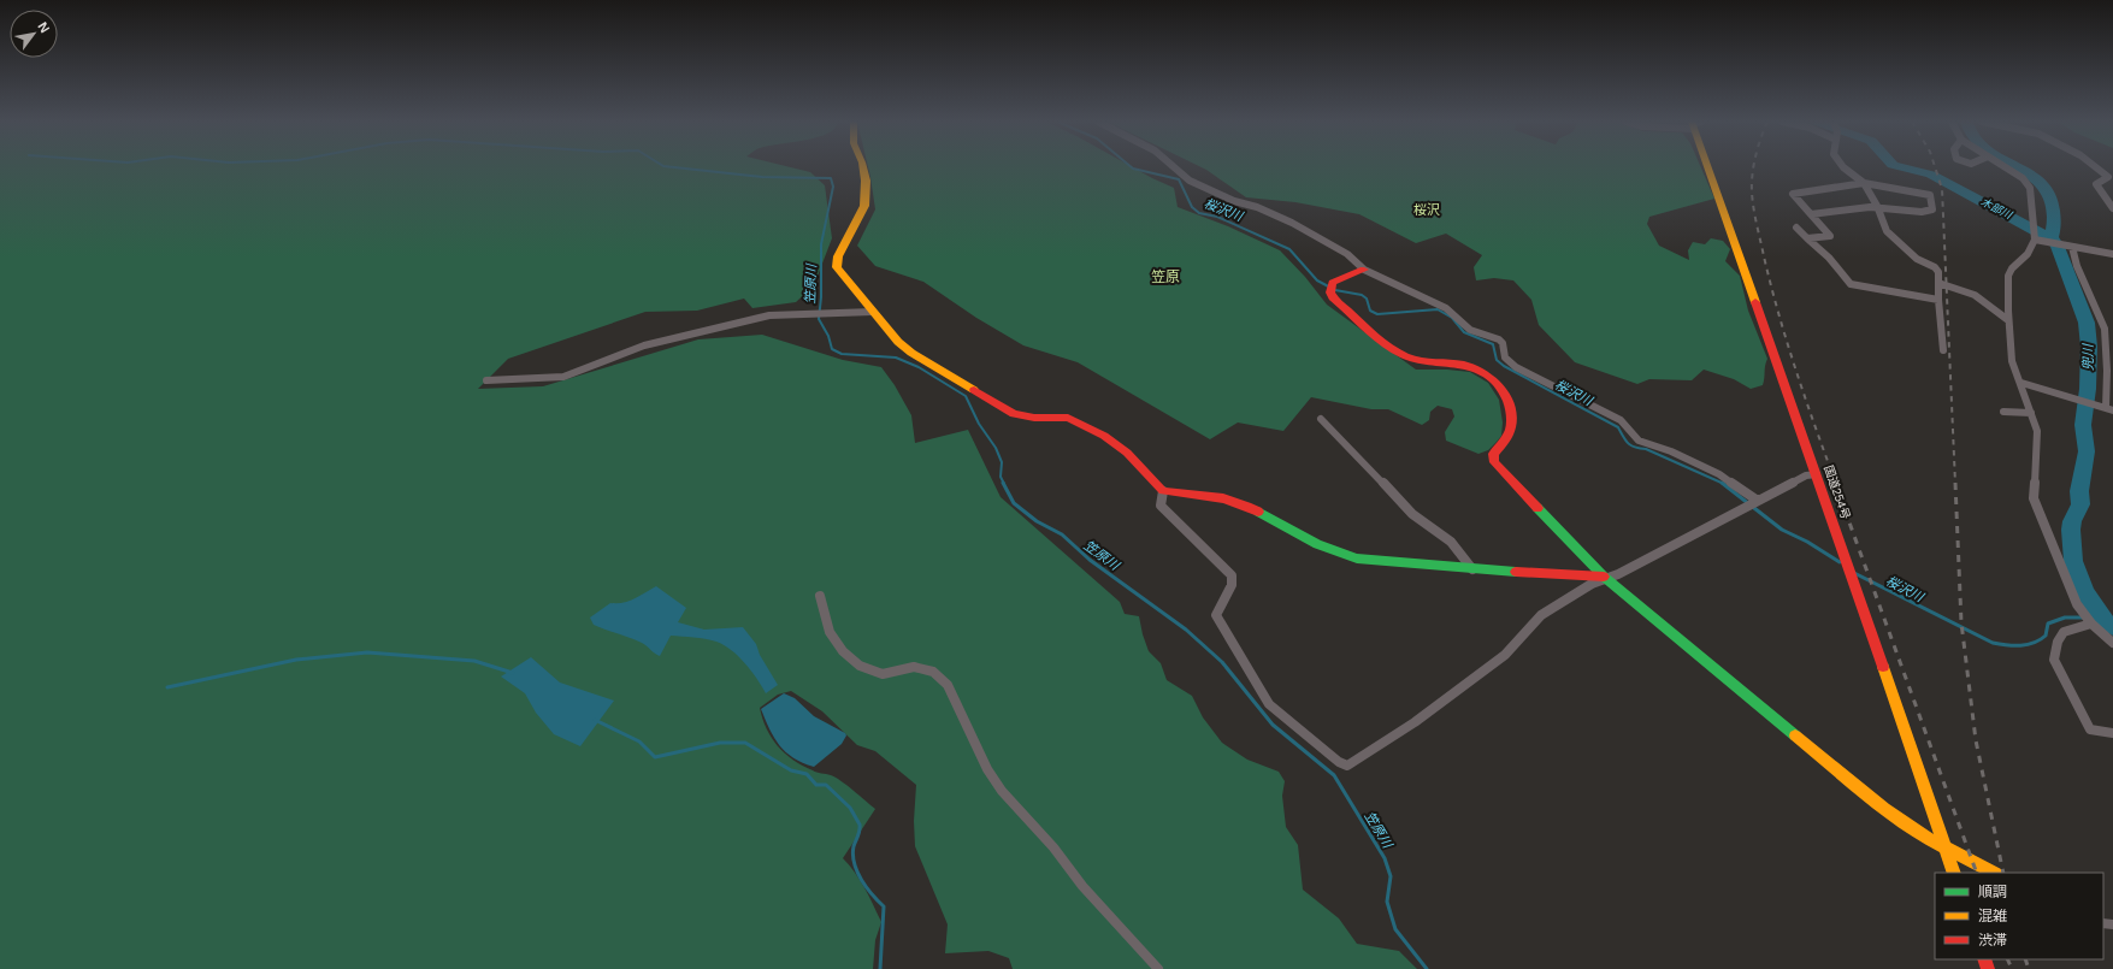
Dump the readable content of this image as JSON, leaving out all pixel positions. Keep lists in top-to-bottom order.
{
  "streets": {
    "main road": ["国道254号"]
  },
  "districts": ["桜沢", "笠原"],
  "water": [
    "木部川",
    "桜沢川",
    "笠原川",
    "兜川"
  ],
  "legend": ["順調", "混雑", "渋滞"],
  "north": "top right"
}
